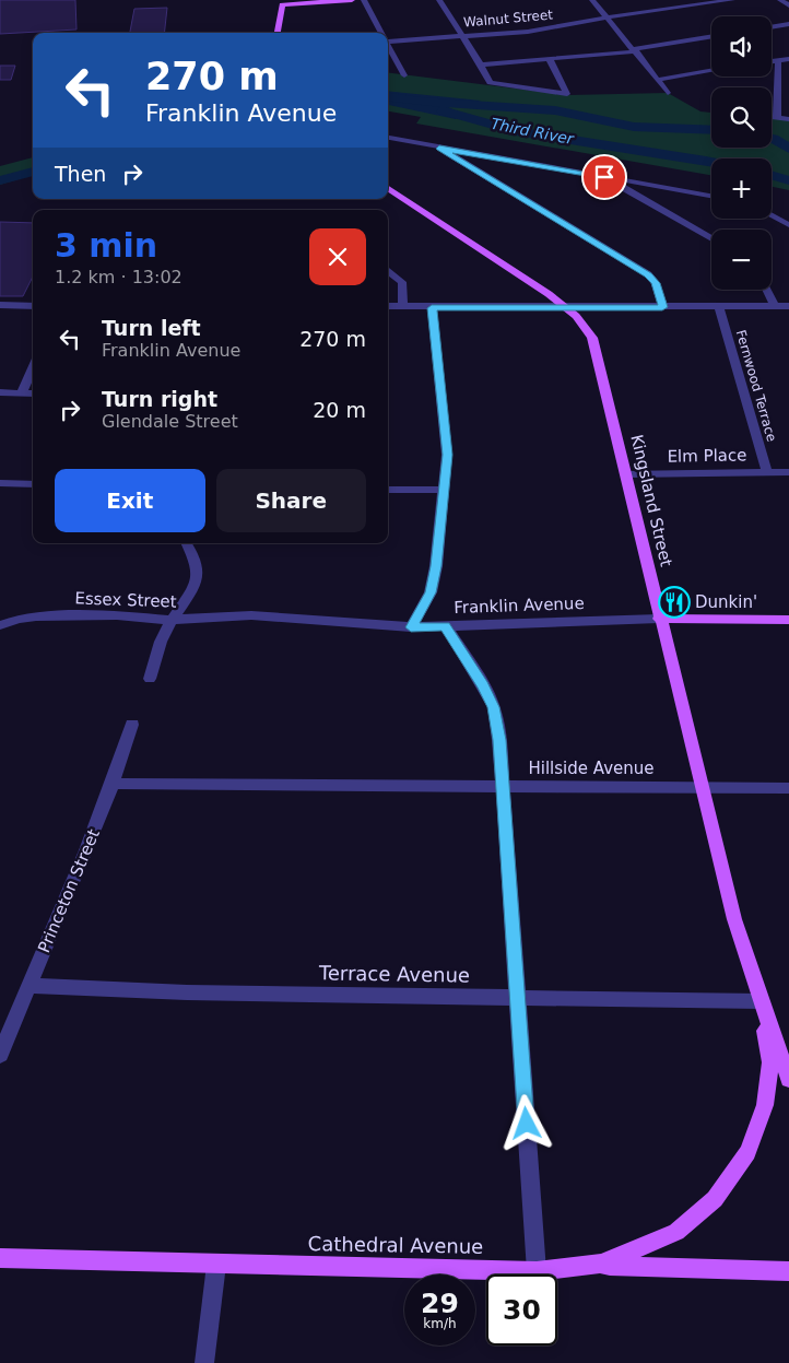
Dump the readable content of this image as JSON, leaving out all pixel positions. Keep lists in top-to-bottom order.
{
  "streets": {
    "main road": ["Kingsland Street", "Franklin Avenue", "Cathedral Avenue"],
    "street": [
      "Walnut Street",
      "Fernwood Terrace",
      "Elm Place",
      "Essex Street",
      "Hillside Avenue",
      "Princeton Street",
      "Terrace Avenue"
    ]
  },
  "crossings": [
    ["Fernwood Terrace", "Elm Place"],
    ["Elm Place", "Kingsland Street"],
    ["Kingsland Street", "Franklin Avenue"],
    ["Kingsland Street", "Hillside Avenue"],
    ["Kingsland Street", "Terrace Avenue"],
    ["Essex Street", "Franklin Avenue"],
    ["Hillside Avenue", "Princeton Street"],
    ["Princeton Street", "Terrace Avenue"]
  ],
  "water": ["Third River"],
  "places": {
    "restaurant": ["Dunkin'"]
  },
  "page": {
    "map_buttons": ["+", "−"],
    "turn": ["270 m", "Franklin Avenue"],
    "then": "Then",
    "heading": ["3 min", "1.2 km · 13:02"],
    "list": [
      {
        "name": "Turn left",
        "note": "Franklin Avenue",
        "value": "270 m"
      },
      {
        "name": "Turn right",
        "note": "Glendale Street",
        "value": "20 m"
      }
    ],
    "buttons": ["Exit", "Share"],
    "speed": "29 km/h",
    "limit": "30"
  }
}
